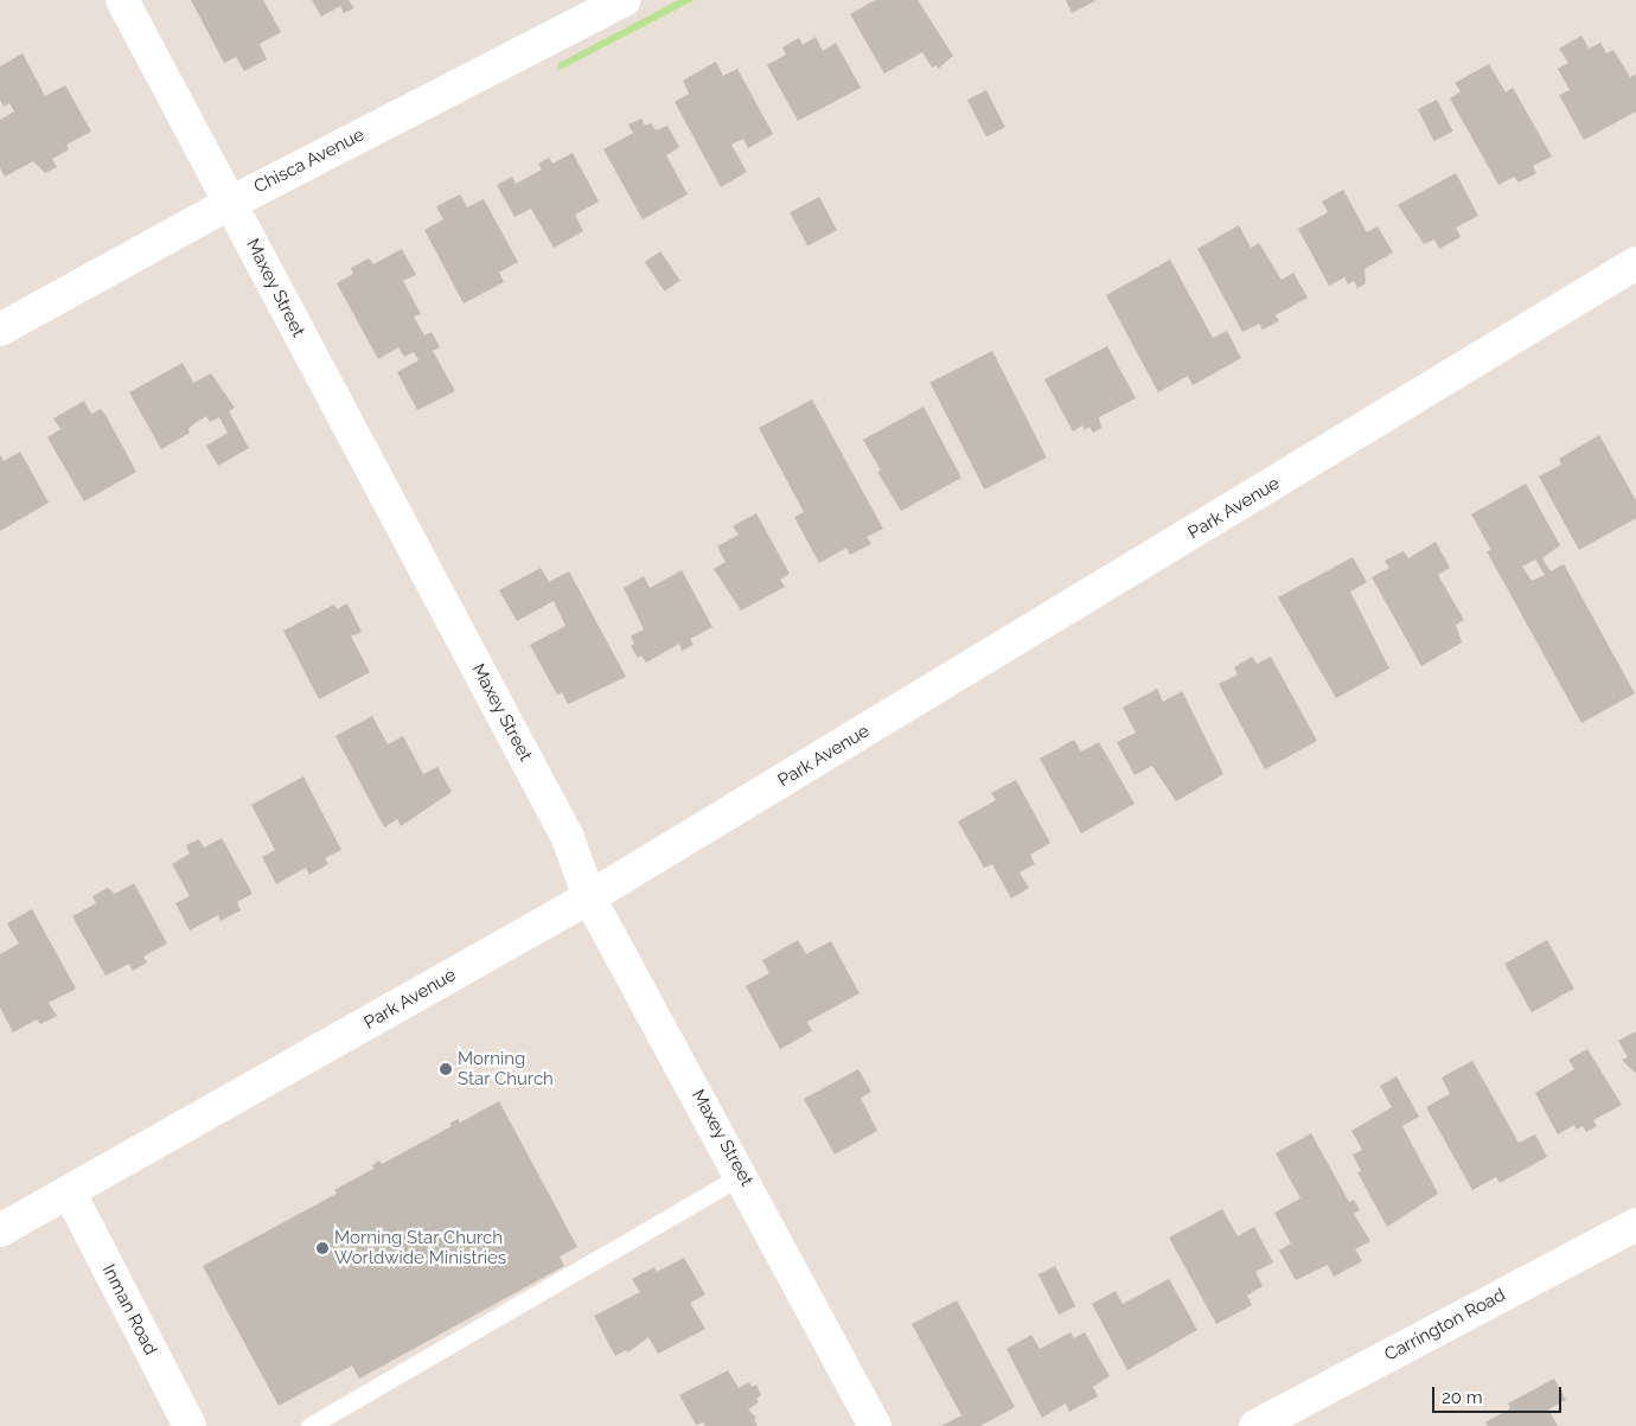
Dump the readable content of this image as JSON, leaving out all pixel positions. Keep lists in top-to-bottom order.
{
  "streets": {
    "street": [
      "Chisca Avenue",
      "Maxey Street",
      "Park Avenue",
      "Inman Road",
      "Carrington Road"
    ]
  },
  "crossings": [
    ["Chisca Avenue", "Maxey Street"],
    ["Maxey Street", "Park Avenue"],
    ["Park Avenue", "Inman Road"]
  ],
  "places": ["Morning Star Church", "Morning Star Church Worldwide Ministries"],
  "scale_bar": "20 m"
}
